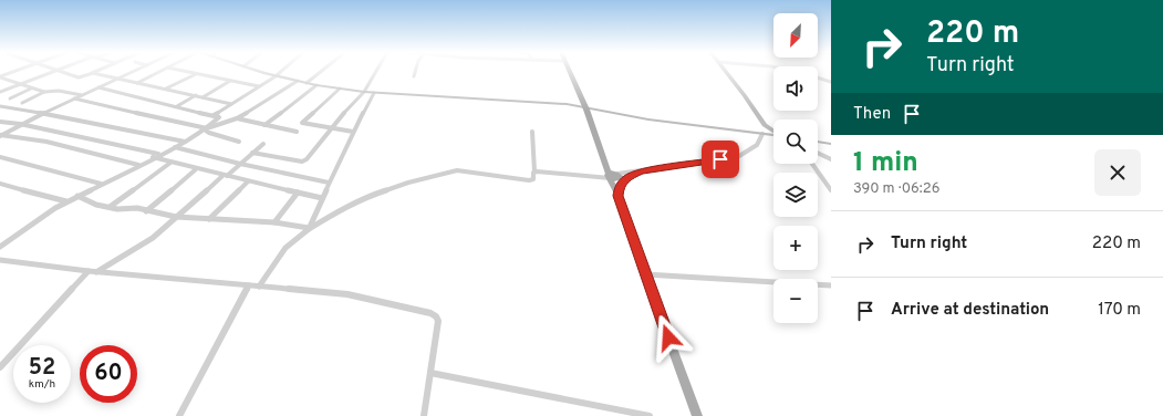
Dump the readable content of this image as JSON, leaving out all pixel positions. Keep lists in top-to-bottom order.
{
  "north": "bottom left",
  "page": {
    "turn": ["220 m", "Turn right"],
    "map_buttons": ["+", "−"],
    "then": "Then",
    "heading": ["1 min", "390 m · 06:26"],
    "list": [
      {
        "name": "Turn right",
        "value": "220 m"
      },
      {
        "name": "Arrive at destination",
        "value": "170 m"
      }
    ],
    "speed": "52 km/h",
    "limit": "60"
  }
}
